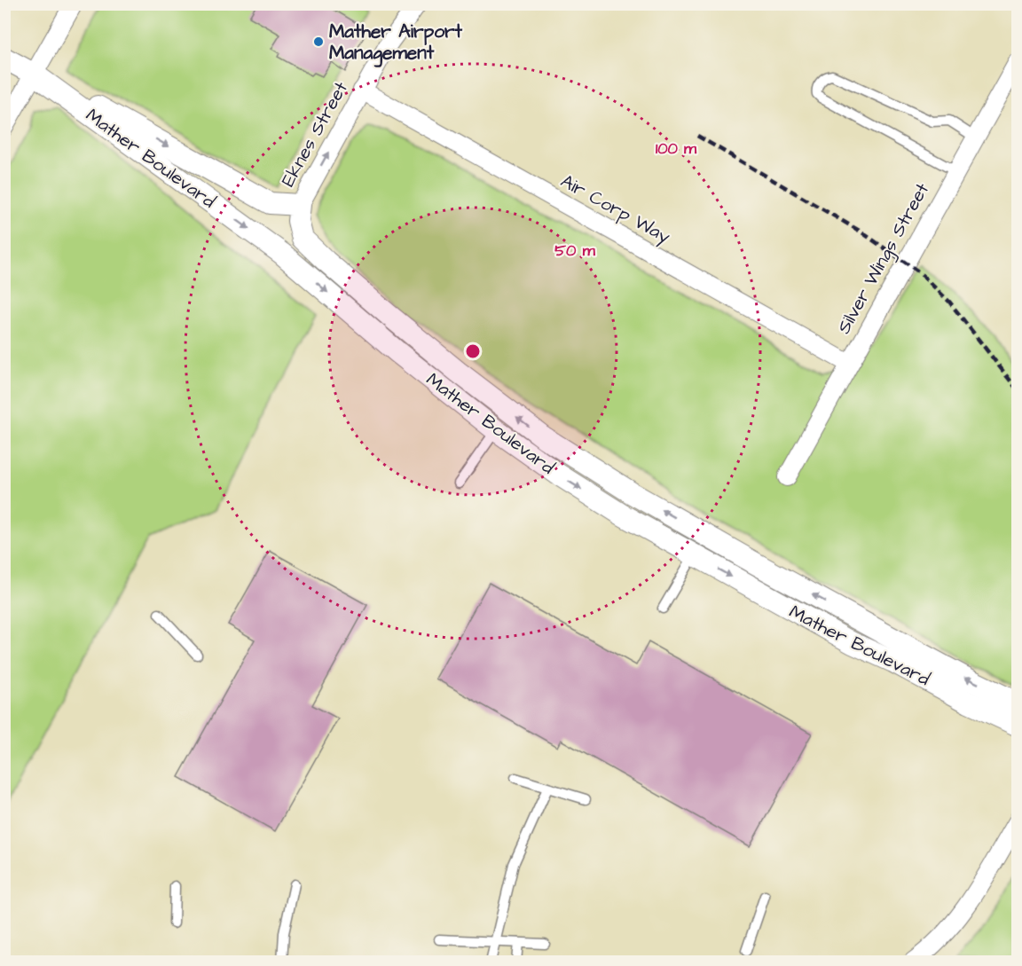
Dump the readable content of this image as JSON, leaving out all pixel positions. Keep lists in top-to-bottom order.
{
  "streets": {
    "street": [
      "Eknes Street",
      "Mather Boulevard",
      "Air Corp Way",
      "Silver Wings Street"
    ]
  },
  "crossings": [
    ["Eknes Street", "Mather Boulevard"],
    ["Eknes Street", "Air Corp Way"],
    ["Air Corp Way", "Silver Wings Street"]
  ],
  "one_way": ["Eknes Street"],
  "places": ["Mather Airport Management"],
  "rings": ["100 m", "50 m"]
}
